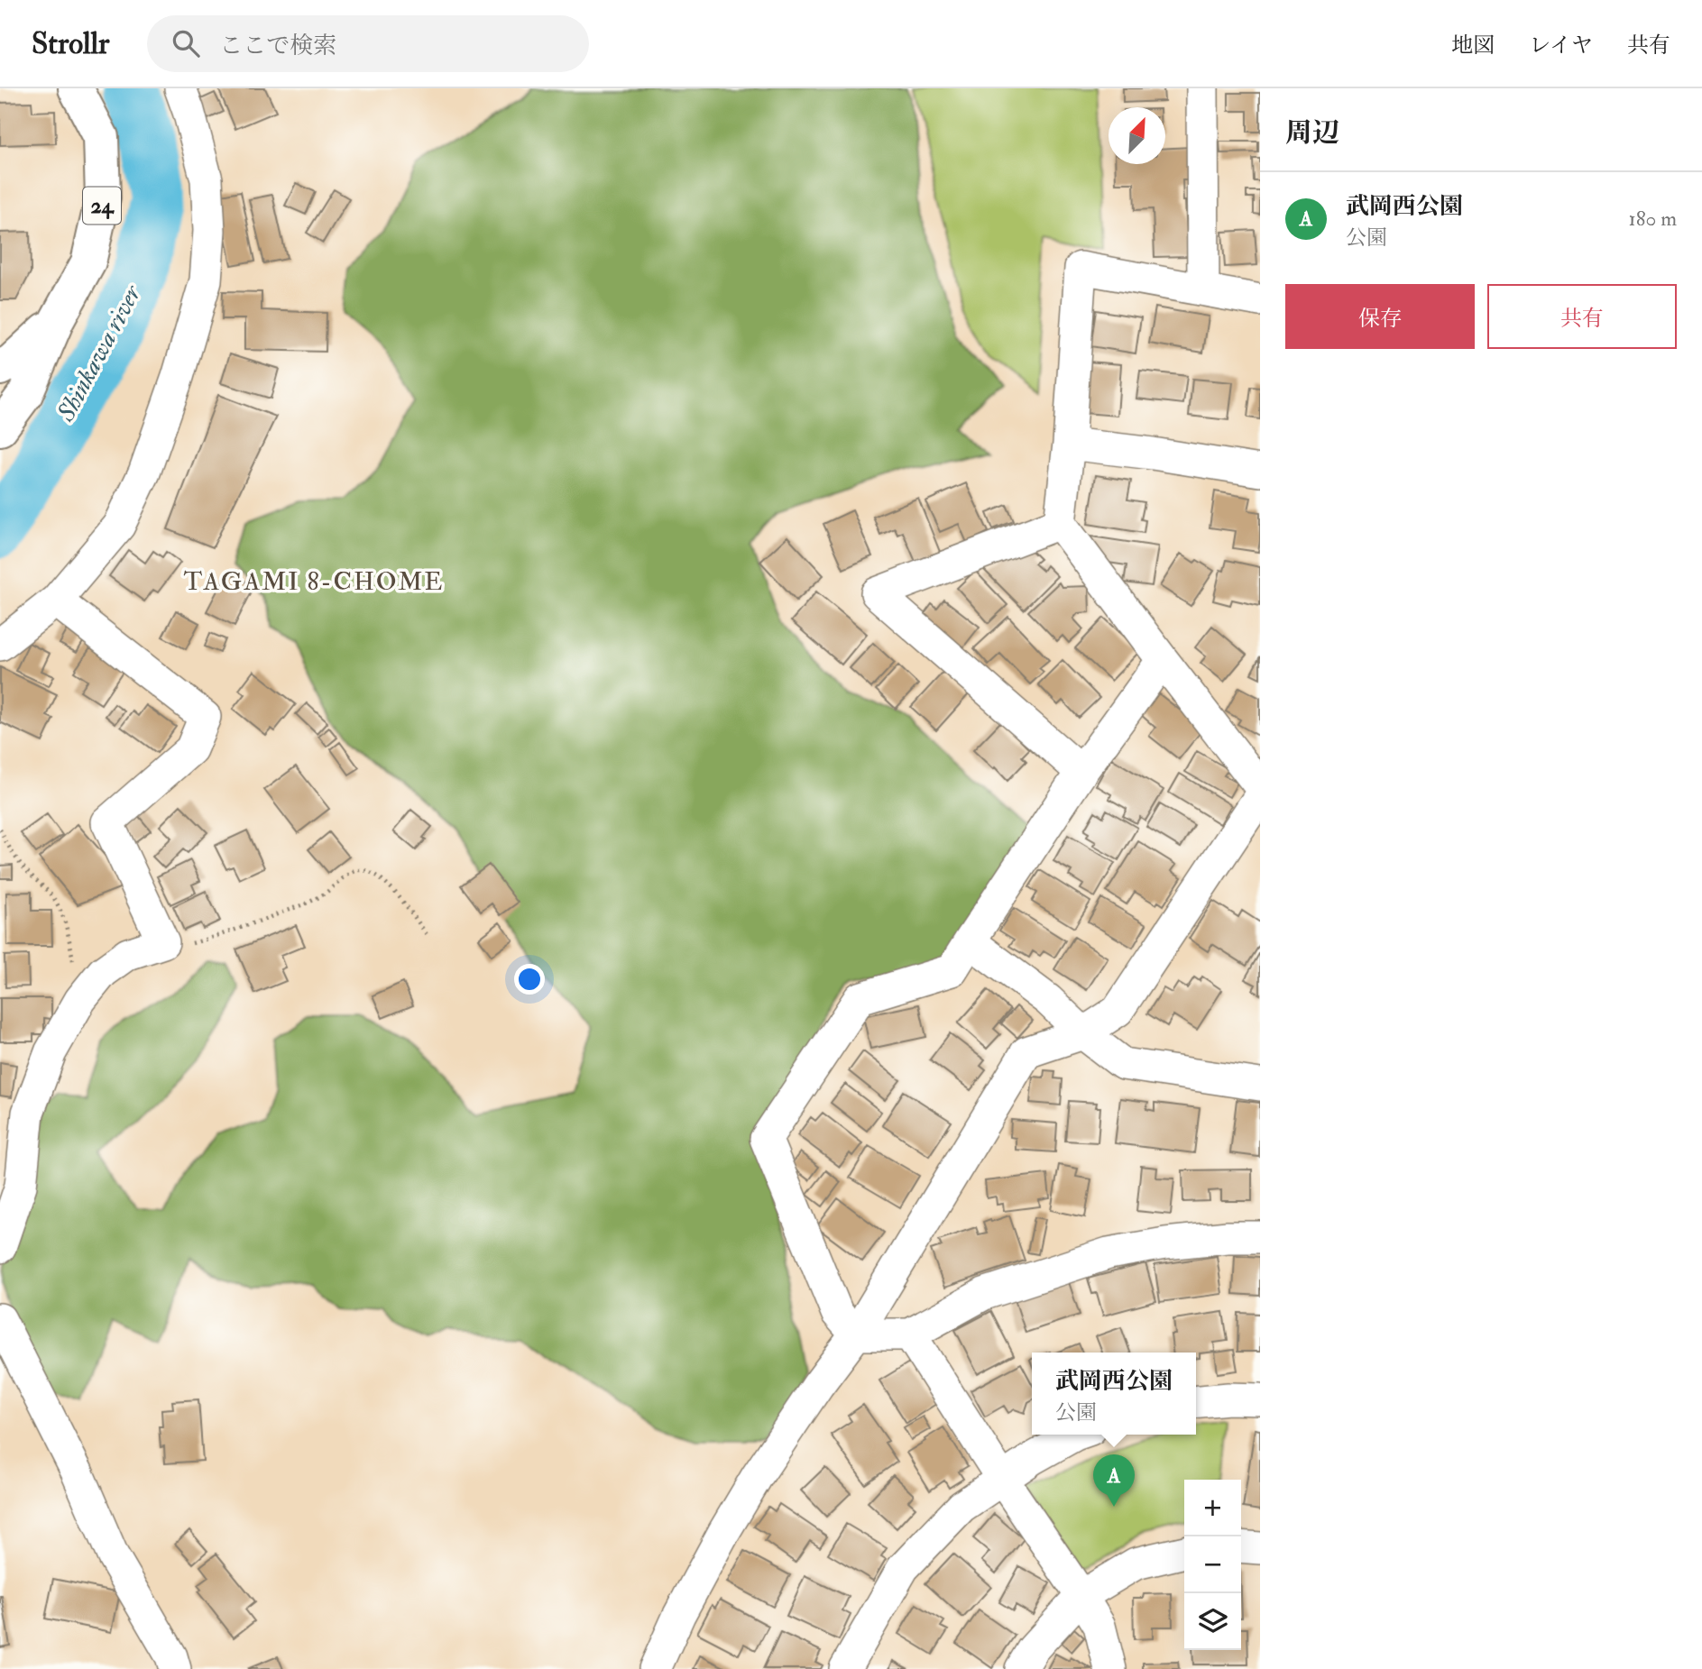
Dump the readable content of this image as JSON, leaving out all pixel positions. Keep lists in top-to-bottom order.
{
  "streets": {
    "main road": ["24"]
  },
  "districts": ["TAGAMI 8-CHOME"],
  "water": ["Shinkawa river"],
  "north": "top right",
  "page": {
    "header": "Strollr",
    "search": "ここで検索",
    "nav": ["地図", "レイヤ", "共有"],
    "heading": "周辺",
    "list": [
      {
        "mark": "A",
        "name": "武岡西公園",
        "note": "公園",
        "value": "180 m"
      }
    ],
    "buttons": ["保存", "共有"],
    "popup": ["武岡西公園", "公園"],
    "pins": "A",
    "map_buttons": ["+", "−"]
  }
}
